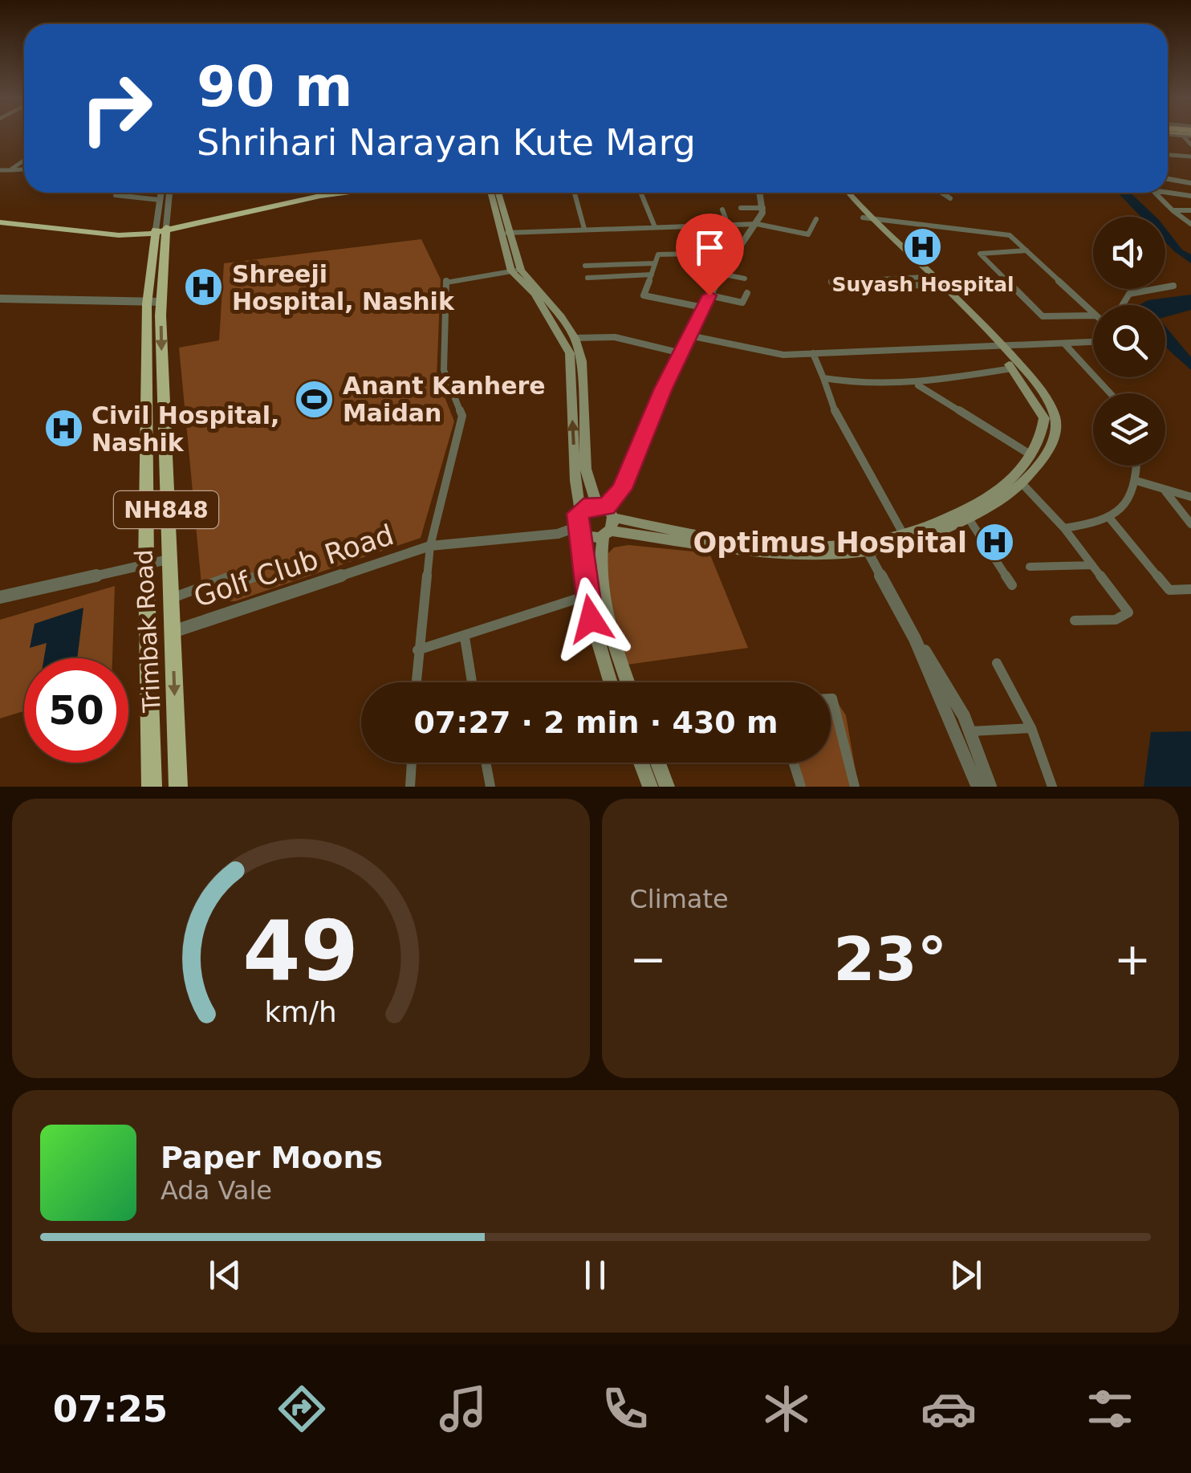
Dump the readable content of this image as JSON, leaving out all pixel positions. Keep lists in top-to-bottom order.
{
  "streets": {
    "highway": ["NH848", "Trimbak Road"],
    "street": ["Golf Club Road"]
  },
  "crossings": [
    ["NH848", "Trimbak Road"],
    ["Golf Club Road", "Trimbak Road"]
  ],
  "places": {
    "hospital": [
      "Suyash Hospital",
      "Shreeji Hospital, Nashik",
      "Civil Hospital, Nashik",
      "Optimus Hospital"
    ],
    "sports": ["Anant Kanhere Maidan"]
  },
  "page": {
    "turn": ["90 m", "Shrihari Narayan Kute Marg"],
    "limit": "50",
    "trip": "07:27 · 2 min · 430 m",
    "tile": "Climate",
    "heat": ["−", "23°", "+"],
    "song": ["Paper Moons", "Ada Vale"],
    "tabs": "07:25",
    "gauge": ["49", "km/h"]
  }
}
